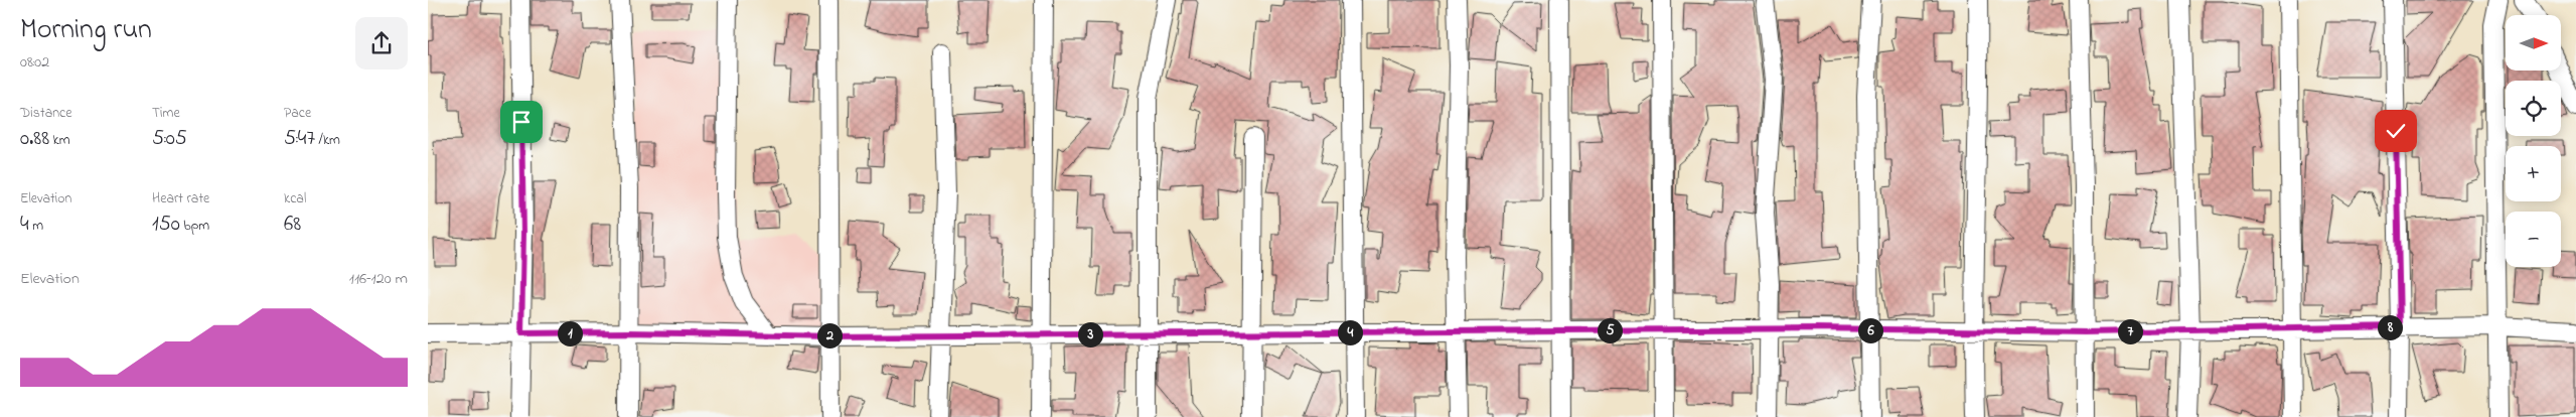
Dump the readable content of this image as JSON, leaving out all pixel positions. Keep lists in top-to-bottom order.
{
  "north": "right",
  "page": {
    "heading": ["Morning run", "08:02"],
    "map_buttons": ["+", "−"],
    "stats": [
      ["Distance", "0.88 km"],
      ["Time", "5:05"],
      ["Pace", "5:47 /km"],
      ["Elevation", "4 m"],
      ["Heart rate", "150 bpm"],
      ["kcal", "68"]
    ],
    "chart": ["Elevation", "116–120 m"],
    "pins": [
      "8",
      "5",
      "6",
      "7",
      "4",
      "1",
      "3",
      "2"
    ]
  }
}
